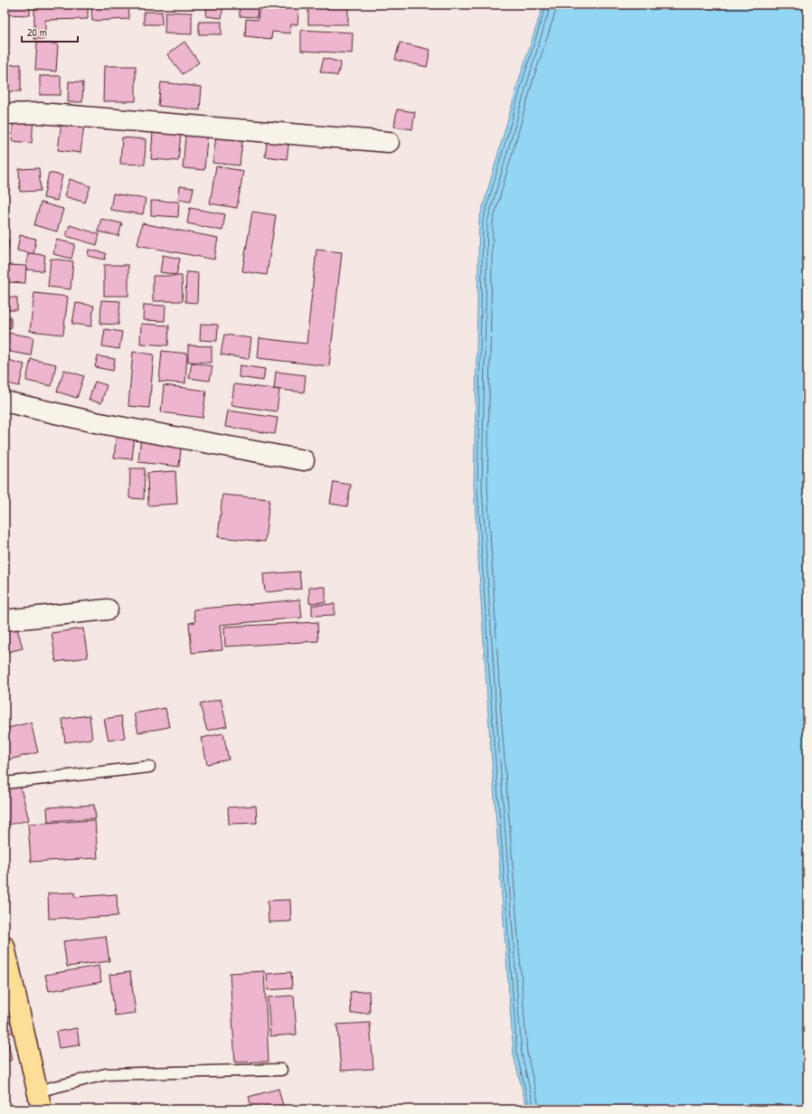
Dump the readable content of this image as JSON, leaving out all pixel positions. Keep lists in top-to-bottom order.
{
  "scale_bar": "20 m"
}
